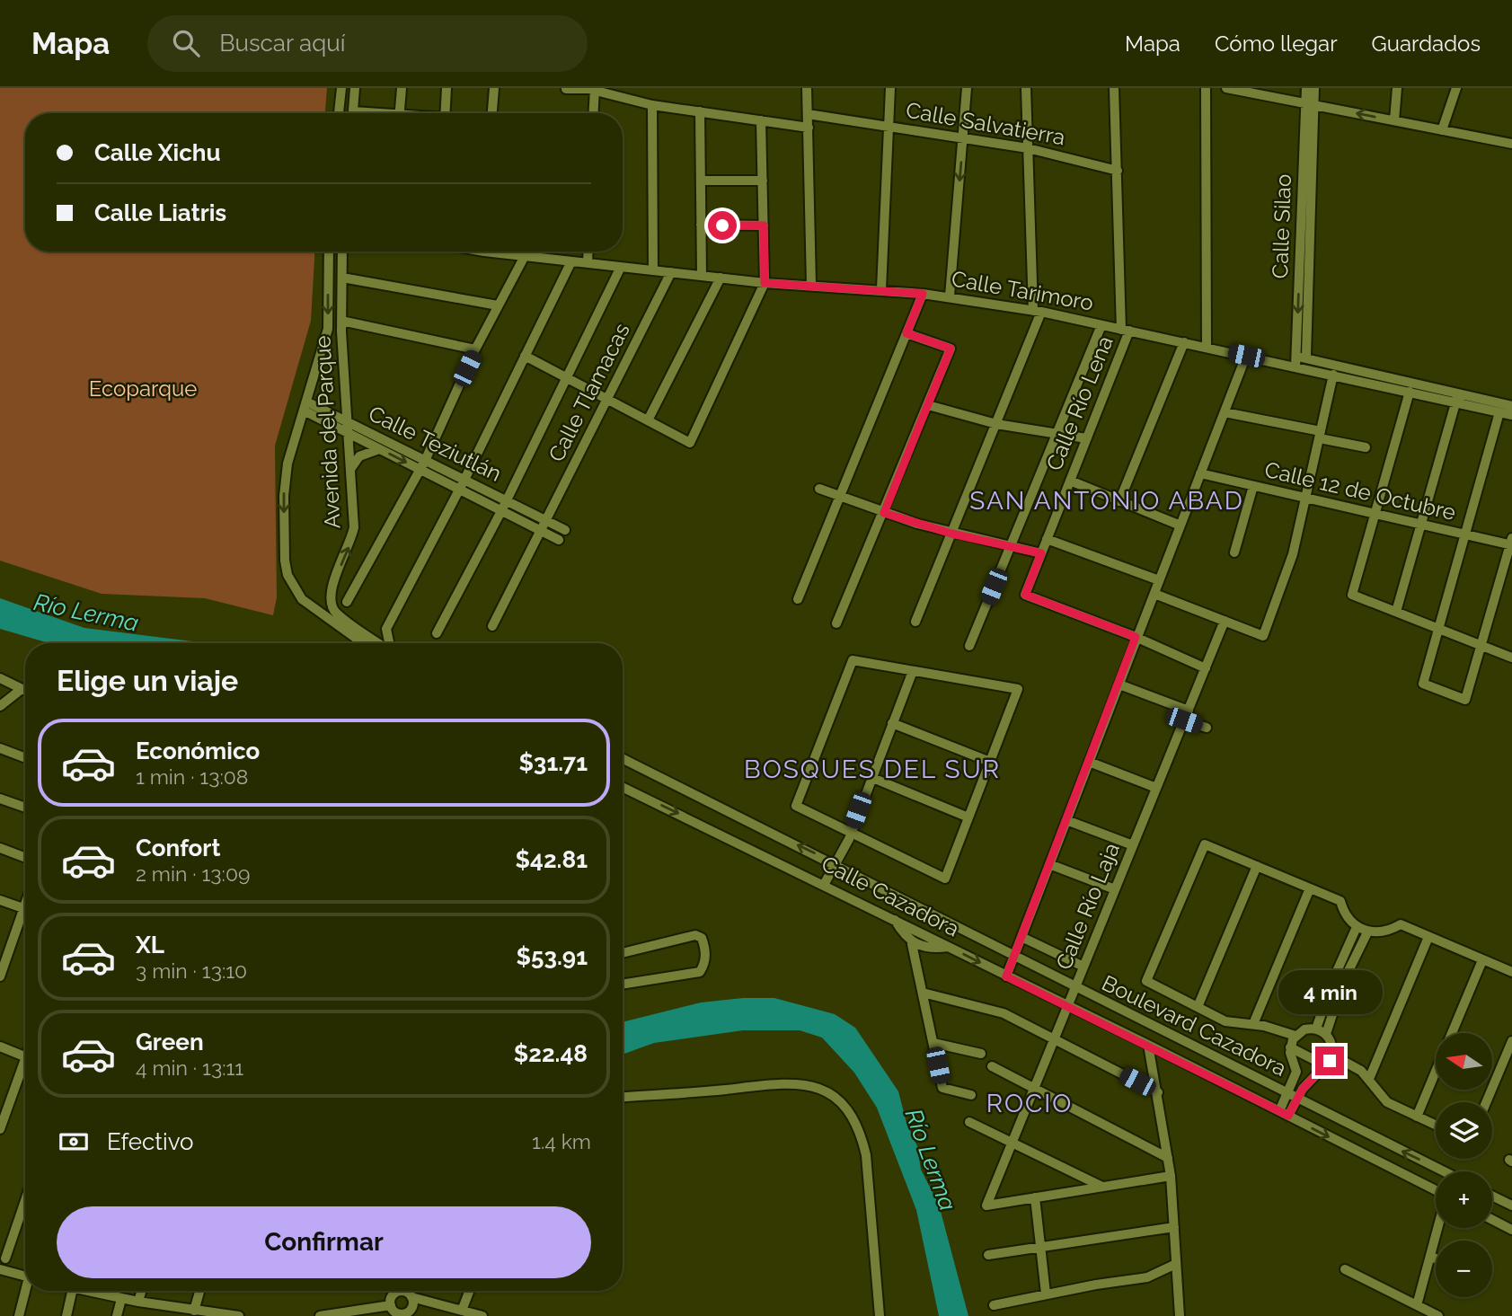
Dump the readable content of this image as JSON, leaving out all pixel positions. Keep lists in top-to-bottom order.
{
  "streets": {
    "street": [
      "Calle Salvatierra",
      "Calle Silao",
      "Calle Tarimoro",
      "Calle Tlamacas",
      "Calle Río Lena",
      "Avenida del Parque",
      "Calle Teziutlán",
      "Calle 12 de Octubre",
      "Calle Cazadora",
      "Calle Río Laja",
      "Boulevard Cazadora"
    ]
  },
  "crossings": [
    ["Calle Silao", "Calle Tarimoro"],
    ["Calle Tarimoro", "Calle Tlamacas"],
    ["Calle Tarimoro", "Calle Río Lena"],
    ["Calle Tlamacas", "Calle Teziutlán"],
    ["Avenida del Parque", "Calle Teziutlán"],
    ["Calle Cazadora", "Calle Río Laja"],
    ["Calle Cazadora", "Boulevard Cazadora"],
    ["Calle Río Laja", "Boulevard Cazadora"]
  ],
  "districts": ["SAN ANTONIO ABAD", "BOSQUES DEL SUR", "ROCIO"],
  "water": ["Río Lerma"],
  "parks": ["Ecoparque"],
  "north": "left",
  "page": {
    "header": "Mapa",
    "search": "Buscar aquí",
    "nav": ["Mapa", "Cómo llegar", "Guardados"],
    "banner": ["Calle Xichu", "Calle Liatris"],
    "heading": "Elige un viaje",
    "list": [
      {
        "name": "Económico",
        "note": "1 min · 13:08",
        "value": "$31.71"
      },
      {
        "name": "Confort",
        "note": "2 min · 13:09",
        "value": "$42.81"
      },
      {
        "name": "XL",
        "note": "3 min · 13:10",
        "value": "$53.91"
      },
      {
        "name": "Green",
        "note": "4 min · 13:11",
        "value": "$22.48"
      }
    ],
    "bubble": "4 min",
    "map_buttons": ["+", "−"],
    "pay": ["Efectivo", "1.4 km"],
    "buttons": "Confirmar"
  }
}
